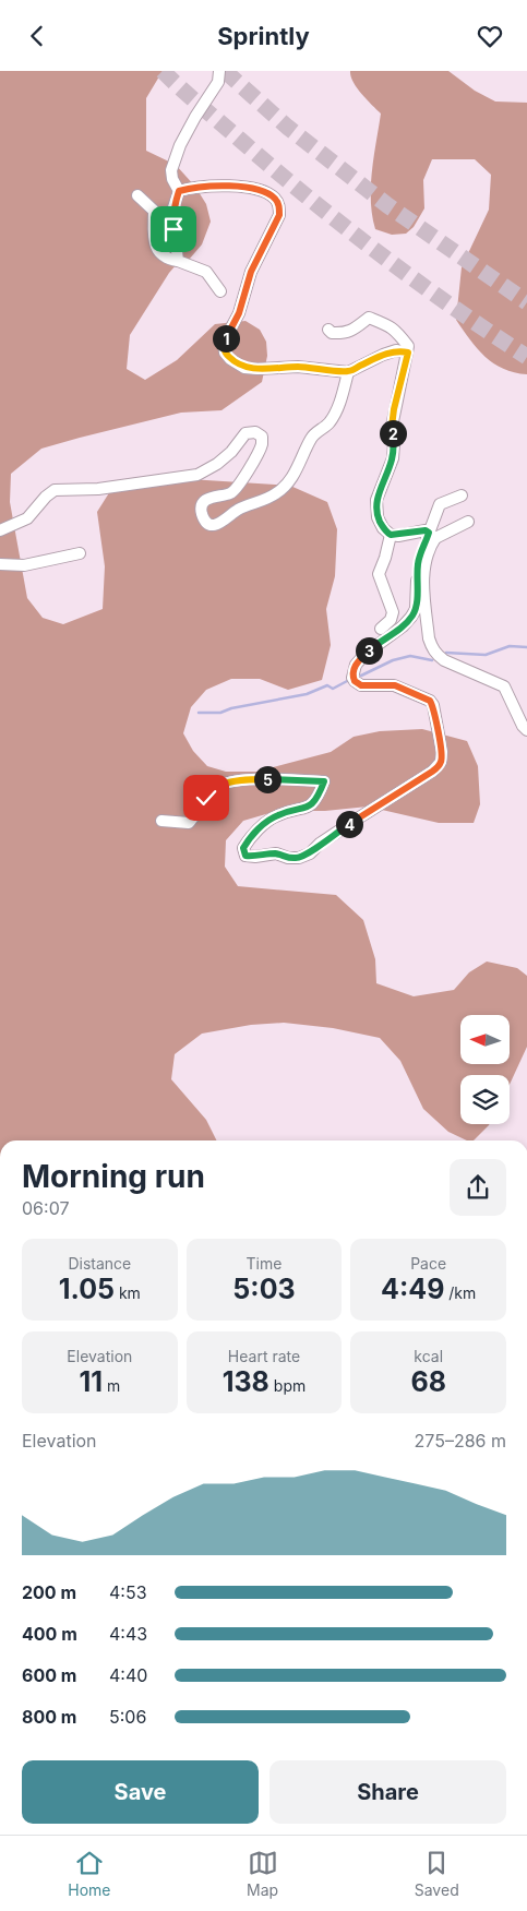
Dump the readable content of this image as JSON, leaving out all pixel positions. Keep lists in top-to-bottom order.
{
  "north": "left",
  "page": {
    "header": "Sprintly",
    "pins": [
      "1",
      "2",
      "3",
      "5",
      "4"
    ],
    "heading": ["Morning run", "06:07"],
    "stats": [
      ["Distance", "1.05 km"],
      ["Time", "5:03"],
      ["Pace", "4:49 /km"],
      ["Elevation", "11 m"],
      ["Heart rate", "138 bpm"],
      ["kcal", "68"]
    ],
    "chart": ["Elevation", "275–286 m"],
    "list": [
      {
        "name": "200 m",
        "note": "4:53"
      },
      {
        "name": "400 m",
        "note": "4:43"
      },
      {
        "name": "600 m",
        "note": "4:40"
      },
      {
        "name": "800 m",
        "note": "5:06"
      }
    ],
    "buttons": ["Save", "Share"],
    "tabs": ["Home", "Map", "Saved"]
  }
}
